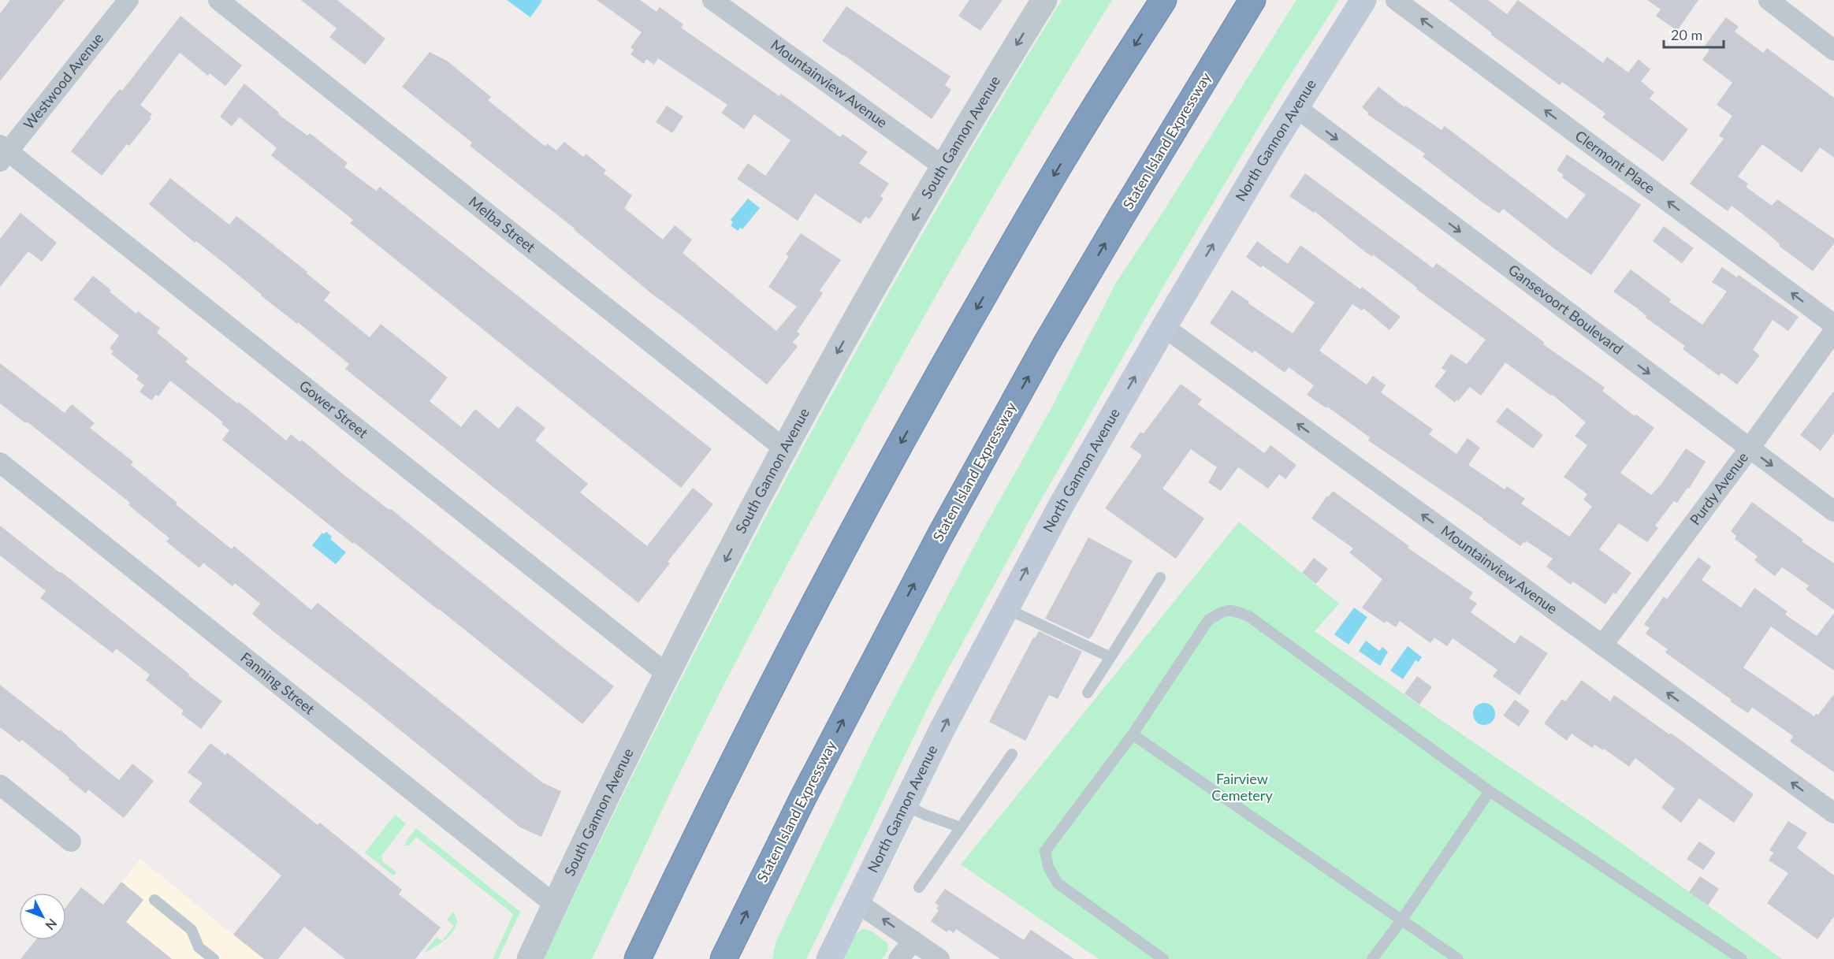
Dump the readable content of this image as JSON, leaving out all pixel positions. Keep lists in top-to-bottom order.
{
  "streets": {
    "highway": ["Staten Island Expressway"],
    "main road": ["North Gannon Avenue"],
    "street": [
      "Westwood Avenue",
      "Mountainview Avenue",
      "South Gannon Avenue",
      "Clermont Place",
      "Melba Street",
      "Gansevoort Boulevard",
      "Gower Street",
      "Purdy Avenue",
      "Fanning Street"
    ]
  },
  "crossings": [
    ["Westwood Avenue", "Gower Street"],
    ["Mountainview Avenue", "South Gannon Avenue"],
    ["Mountainview Avenue", "North Gannon Avenue"],
    ["Mountainview Avenue", "Purdy Avenue"],
    ["South Gannon Avenue", "Melba Street"],
    ["South Gannon Avenue", "Gower Street"],
    ["South Gannon Avenue", "Fanning Street"],
    ["North Gannon Avenue", "Gansevoort Boulevard"],
    ["Gansevoort Boulevard", "Purdy Avenue"]
  ],
  "one_way": [
    "Mountainview Avenue",
    "South Gannon Avenue",
    "North Gannon Avenue",
    "Clermont Place",
    "Gansevoort Boulevard"
  ],
  "parks": ["Fairview Cemetery"],
  "scale_bar": "20 m",
  "north": "bottom right"
}
